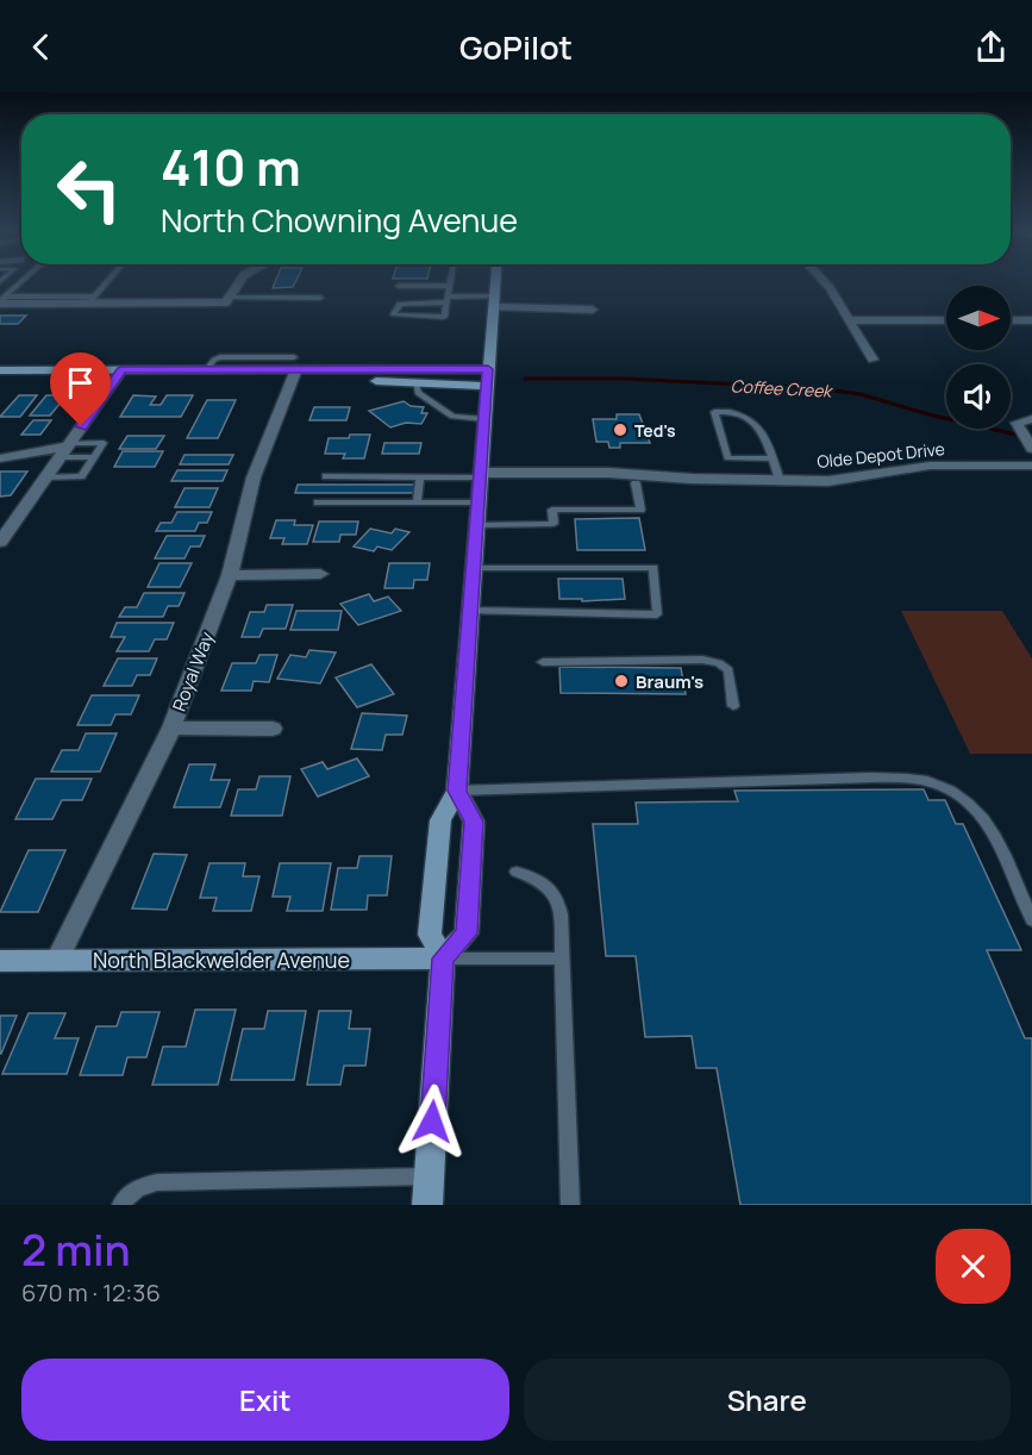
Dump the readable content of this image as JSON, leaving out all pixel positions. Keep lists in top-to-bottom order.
{
  "streets": {
    "main road": ["North Blackwelder Avenue"],
    "street": ["Olde Depot Drive", "Royal Way"]
  },
  "crossings": [
    ["Royal Way", "North Blackwelder Avenue"]
  ],
  "water": ["Coffee Creek"],
  "places": ["Ted's", "Braum's"],
  "north": "right",
  "page": {
    "header": "GoPilot",
    "turn": ["410 m", "North Chowning Avenue"],
    "heading": ["2 min", "670 m · 12:36"],
    "buttons": ["Exit", "Share"]
  }
}
